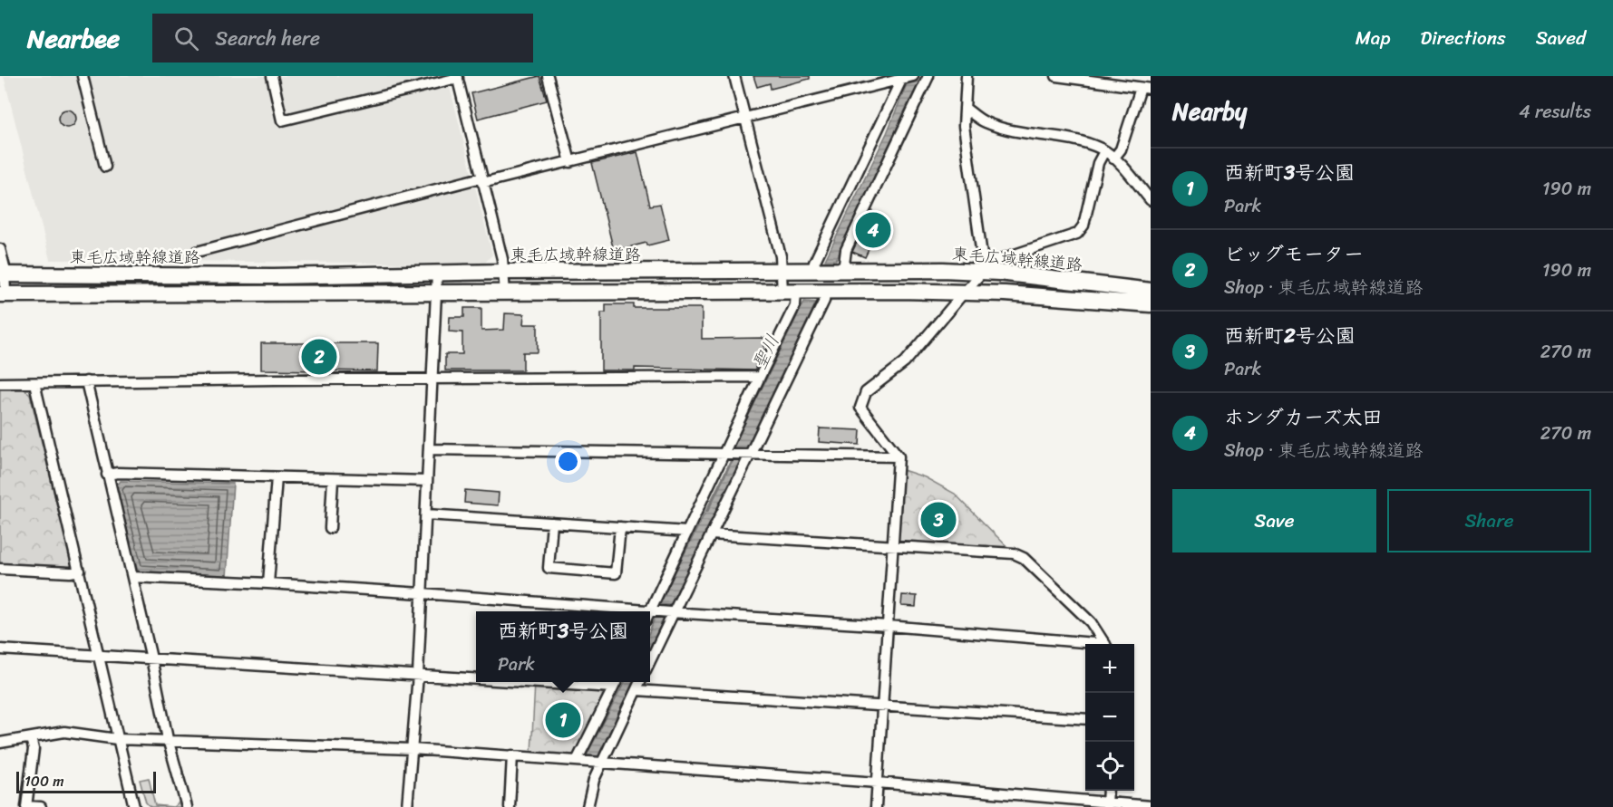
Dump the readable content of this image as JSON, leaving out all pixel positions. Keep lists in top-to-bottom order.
{
  "streets": {
    "highway": ["東毛広域幹線道路"]
  },
  "water": ["聖川"],
  "scale_bar": "100 m",
  "page": {
    "header": "Nearbee",
    "search": "Search here",
    "nav": ["Map", "Directions", "Saved"],
    "heading": ["Nearby", "4 results"],
    "list": [
      {
        "mark": "1",
        "name": "西新町3号公園",
        "note": "Park",
        "value": "190 m"
      },
      {
        "mark": "2",
        "name": "ビッグモーター",
        "note": "Shop · 東毛広域幹線道路",
        "value": "190 m"
      },
      {
        "mark": "3",
        "name": "西新町2号公園",
        "note": "Park",
        "value": "270 m"
      },
      {
        "mark": "4",
        "name": "ホンダカーズ太田",
        "note": "Shop · 東毛広域幹線道路",
        "value": "270 m"
      }
    ],
    "pins": [
      "4",
      "2",
      "3",
      "1"
    ],
    "buttons": ["Save", "Share"],
    "popup": ["西新町3号公園", "Park"],
    "map_buttons": ["+", "−"],
    "scale": "100 m"
  }
}
